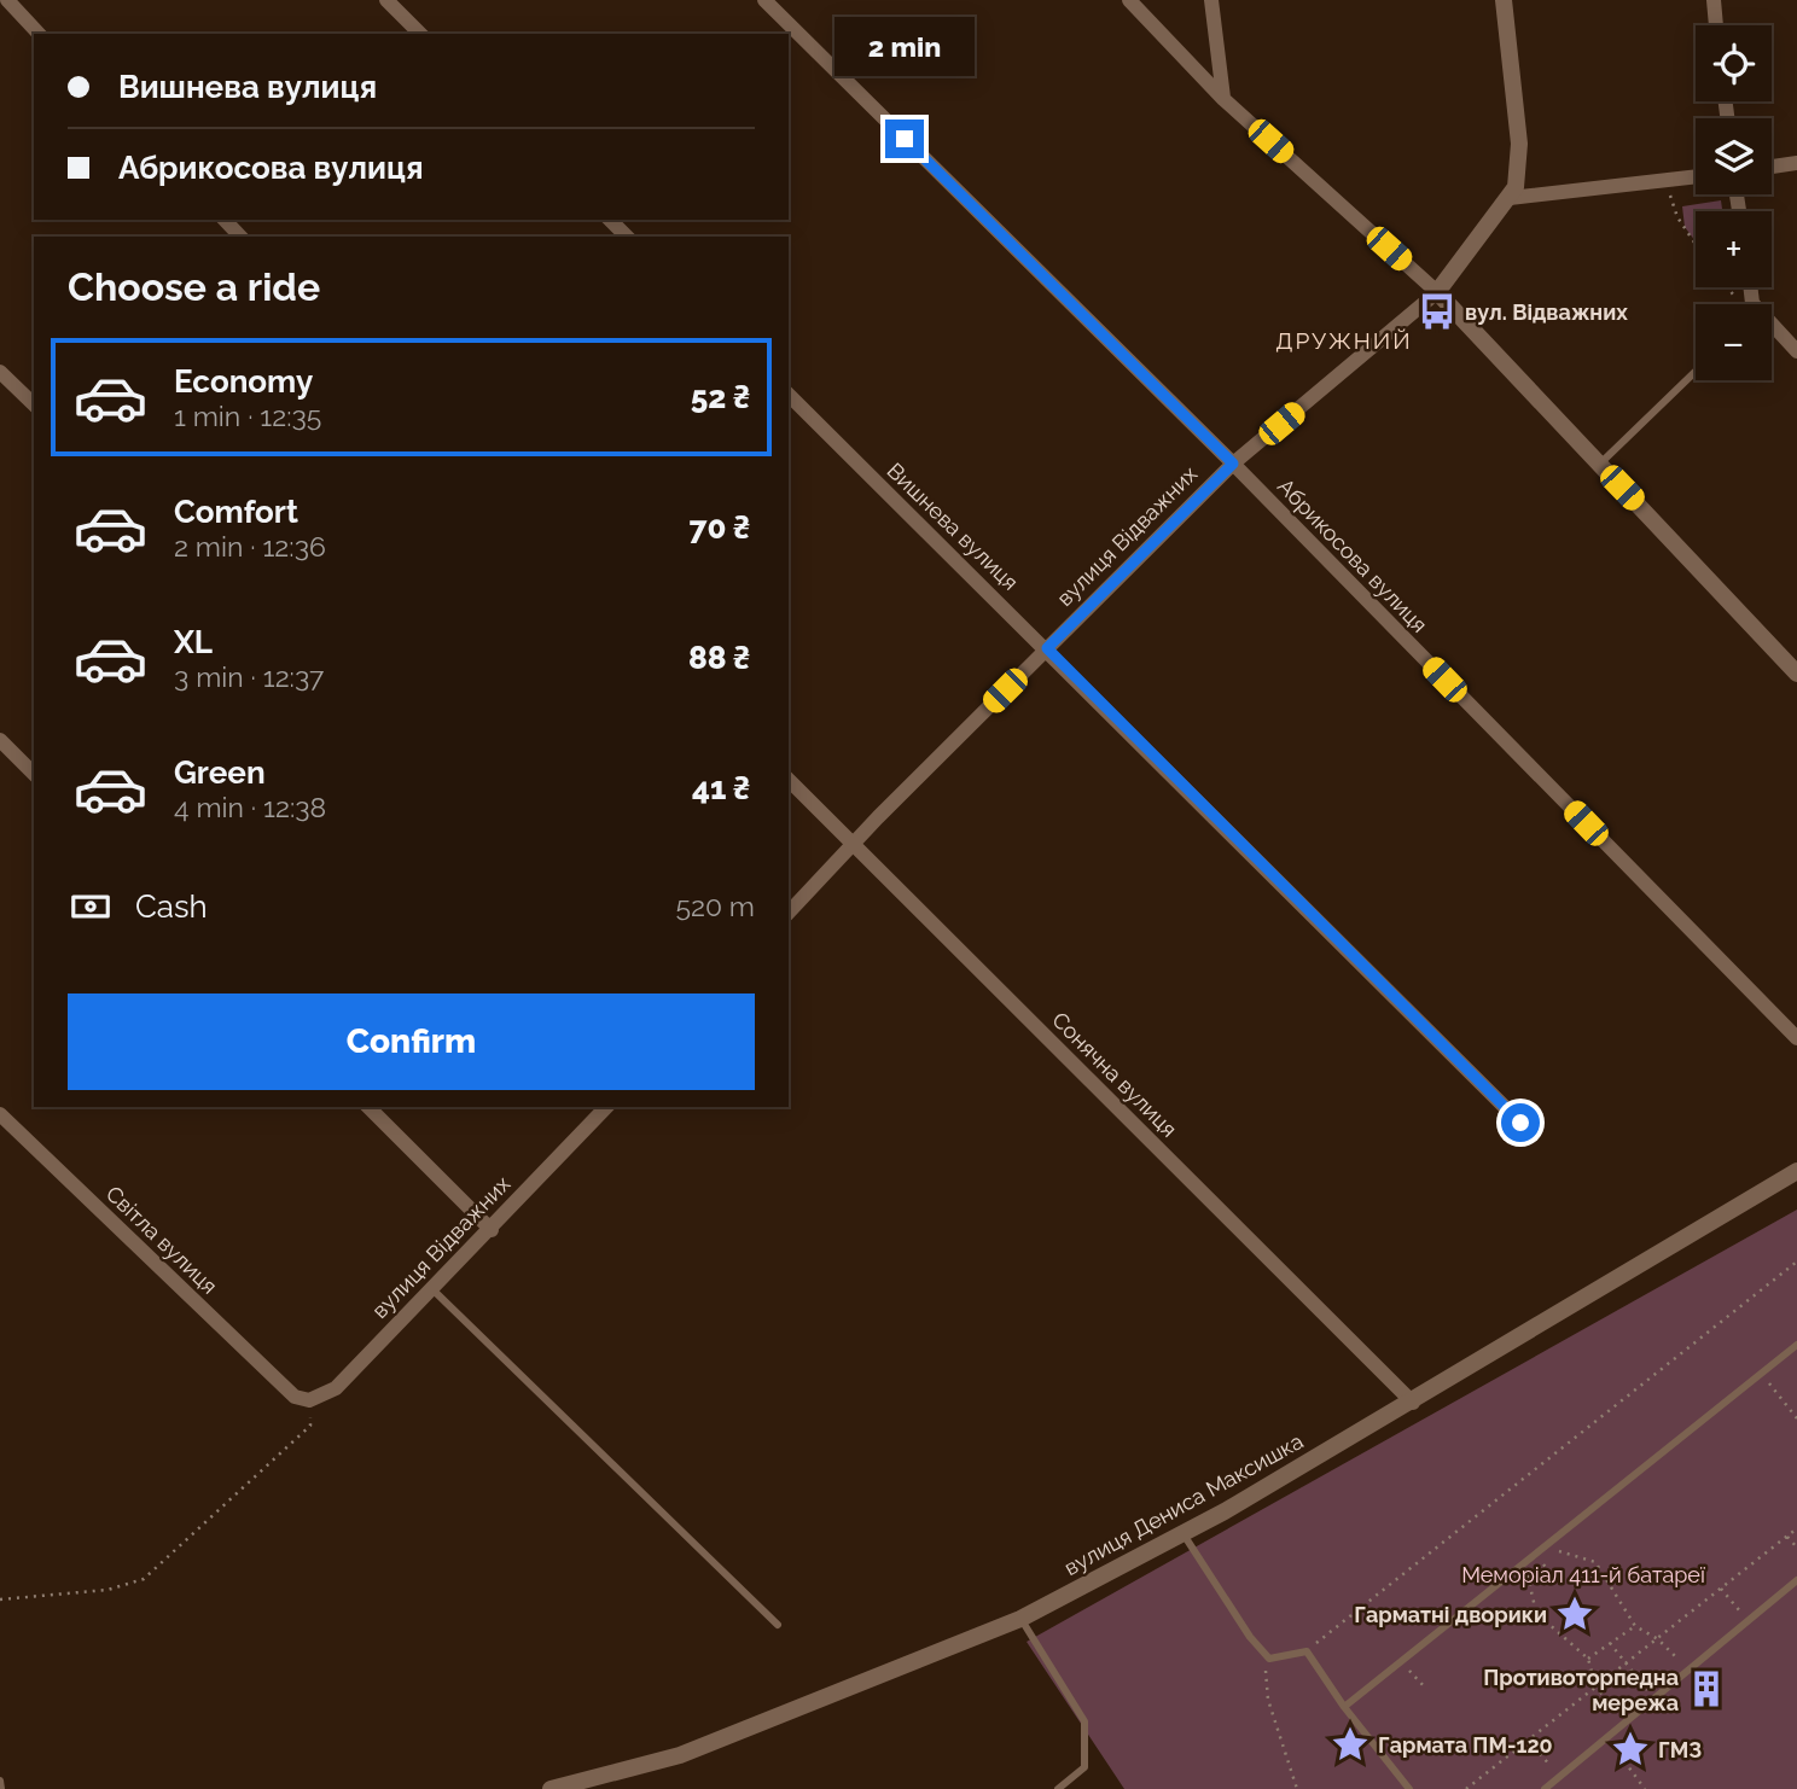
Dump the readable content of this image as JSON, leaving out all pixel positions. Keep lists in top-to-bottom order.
{
  "streets": {
    "street": [
      "Вишнева вулиця",
      "вулиця Відважних",
      "Абрикосова вулиця",
      "Сонячна вулиця",
      "Світла вулиця",
      "вулиця Дениса Максишка"
    ]
  },
  "crossings": [
    ["Вишнева вулиця", "вулиця Відважних"],
    ["вулиця Відважних", "Абрикосова вулиця"],
    ["вулиця Відважних", "Сонячна вулиця"],
    ["вулиця Відважних", "Світла вулиця"],
    ["Сонячна вулиця", "вулиця Дениса Максишка"]
  ],
  "districts": ["ДРУЖНИЙ"],
  "parks": ["Меморіал 411-й батареї"],
  "places": {
    "bus stop": ["вул. Відважних"],
    "place": ["Гарматні дворики", "Гармата ПМ-120", "ГМЗ"],
    "building": ["Противоторпедна мережа"]
  },
  "page": {
    "bubble": "2 min",
    "map_buttons": ["+", "−"],
    "banner": ["Вишнева вулиця", "Абрикосова вулиця"],
    "heading": "Choose a ride",
    "list": [
      {
        "name": "Economy",
        "note": "1 min · 12:35",
        "value": "52 ₴"
      },
      {
        "name": "Comfort",
        "note": "2 min · 12:36",
        "value": "70 ₴"
      },
      {
        "name": "XL",
        "note": "3 min · 12:37",
        "value": "88 ₴"
      },
      {
        "name": "Green",
        "note": "4 min · 12:38",
        "value": "41 ₴"
      }
    ],
    "pay": ["Cash", "520 m"],
    "buttons": "Confirm"
  }
}
